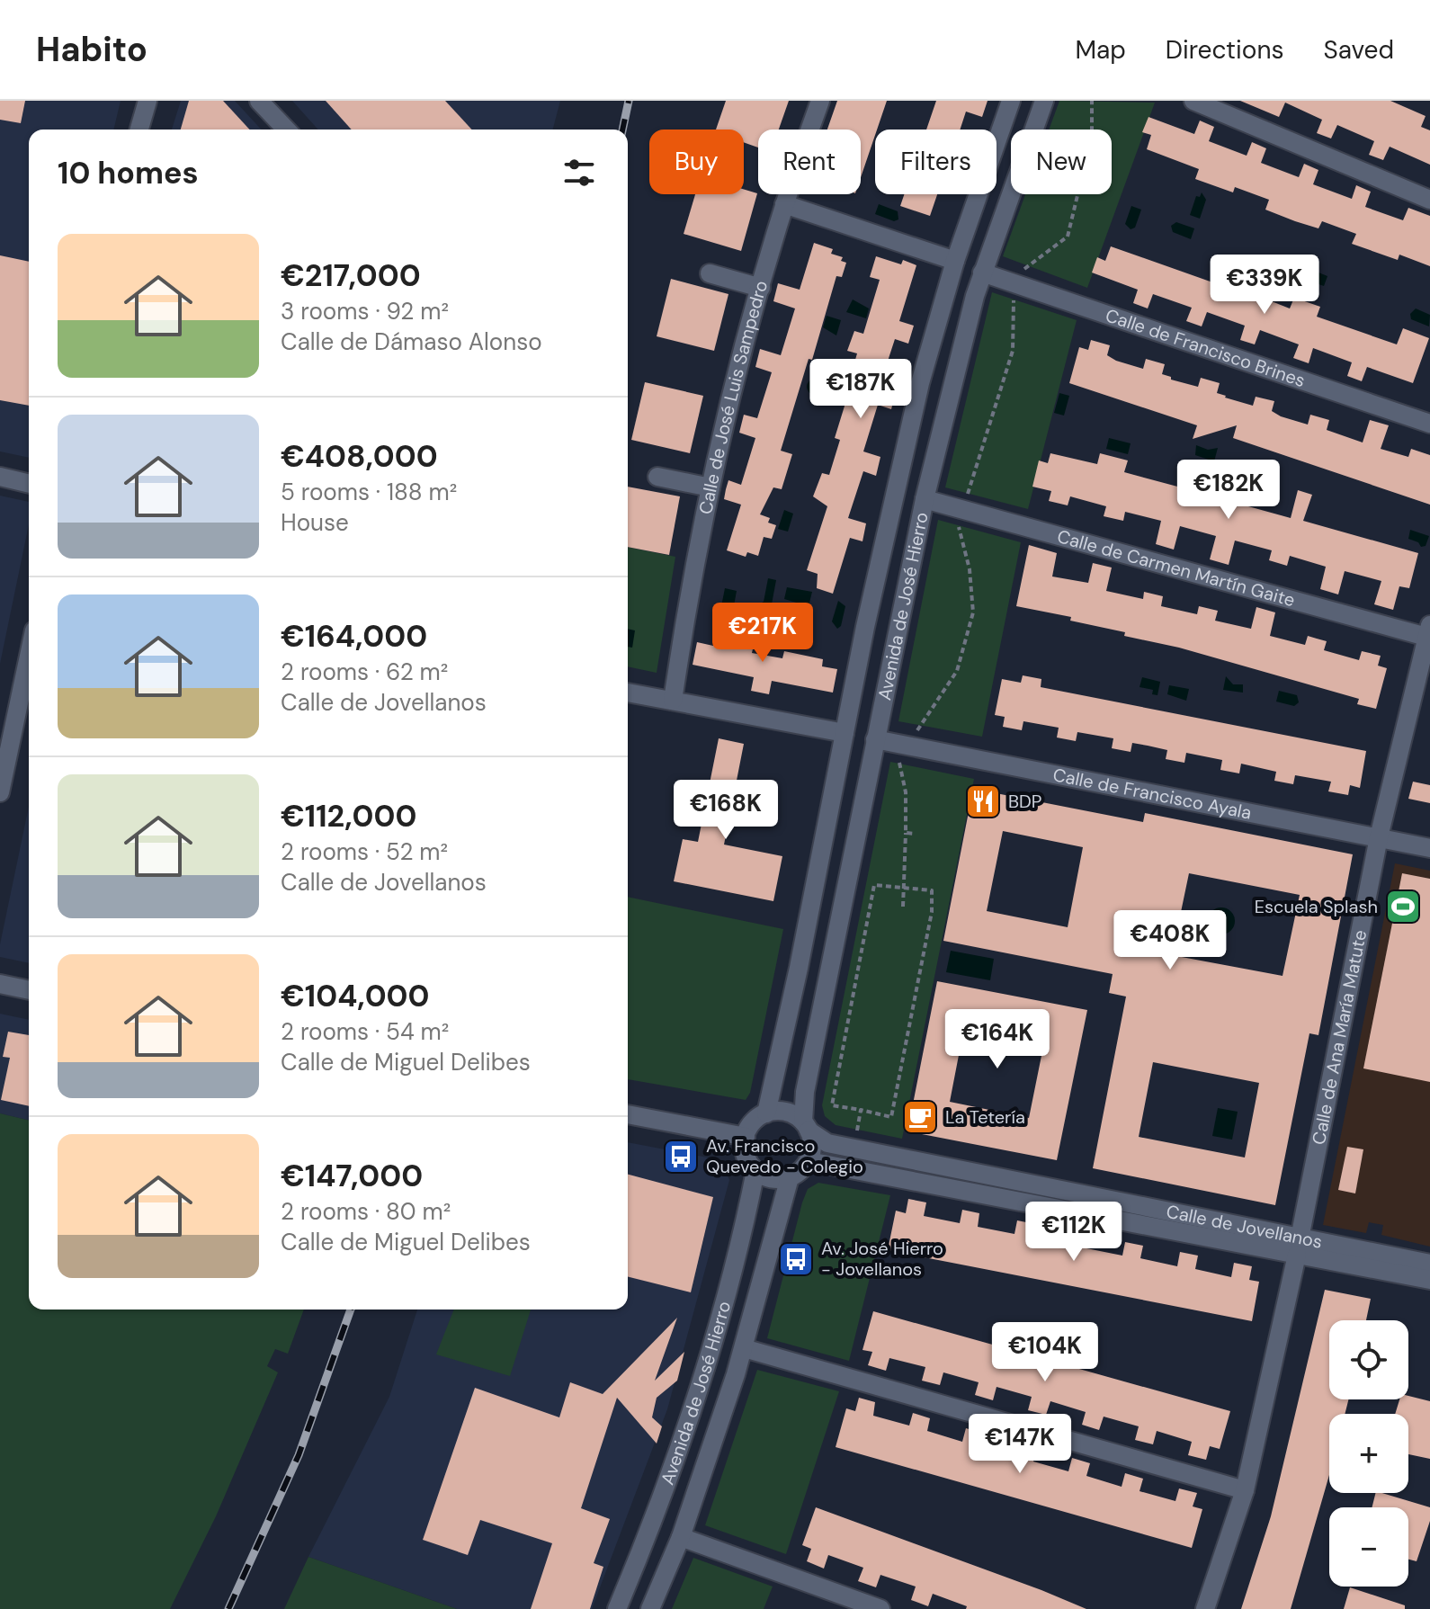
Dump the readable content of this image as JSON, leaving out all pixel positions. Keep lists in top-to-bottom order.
{
  "streets": {
    "street": [
      "Calle de Francisco Brines",
      "Calle de José Luis Sampedro",
      "Calle de Carmen Martín Gaite",
      "Avenida de José Hierro",
      "Calle de Francisco Ayala",
      "Calle de Ana María Matute",
      "Calle de Jovellanos"
    ]
  },
  "crossings": [
    ["Calle de Francisco Brines", "Avenida de José Hierro"],
    ["Calle de Carmen Martín Gaite", "Avenida de José Hierro"],
    ["Calle de Carmen Martín Gaite", "Calle de Ana María Matute"],
    ["Avenida de José Hierro", "Calle de Francisco Ayala"],
    ["Avenida de José Hierro", "Calle de Jovellanos"],
    ["Calle de Francisco Ayala", "Calle de Ana María Matute"],
    ["Calle de Ana María Matute", "Calle de Jovellanos"]
  ],
  "places": {
    "restaurant": ["BDP"],
    "sports": ["Escuela Splash"],
    "cafe": ["La Tetería"],
    "bus stop": ["Av. Francisco Quevedo - Colegio", "Av. José Hierro - Jovellanos"]
  },
  "page": {
    "header": "Habito",
    "nav": ["Map", "Directions", "Saved"],
    "chip": [
      "Buy",
      "Rent",
      "Filters",
      "New"
    ],
    "heading": "10 homes",
    "list": [
      {
        "name": "€217,000",
        "note": "3 rooms · 92 m² · Calle de Dámaso Alonso"
      },
      {
        "name": "€408,000",
        "note": "5 rooms · 188 m² · House"
      },
      {
        "name": "€164,000",
        "note": "2 rooms · 62 m² · Calle de Jovellanos"
      },
      {
        "name": "€112,000",
        "note": "2 rooms · 52 m² · Calle de Jovellanos"
      },
      {
        "name": "€104,000",
        "note": "2 rooms · 54 m² · Calle de Miguel Delibes"
      },
      {
        "name": "€147,000",
        "note": "2 rooms · 80 m² · Calle de Miguel Delibes"
      }
    ],
    "price": [
      "€339K",
      "€187K",
      "€182K",
      "€217K",
      "€168K",
      "€408K",
      "€164K",
      "€112K",
      "€104K",
      "€147K"
    ],
    "map_buttons": ["+", "−"]
  }
}
